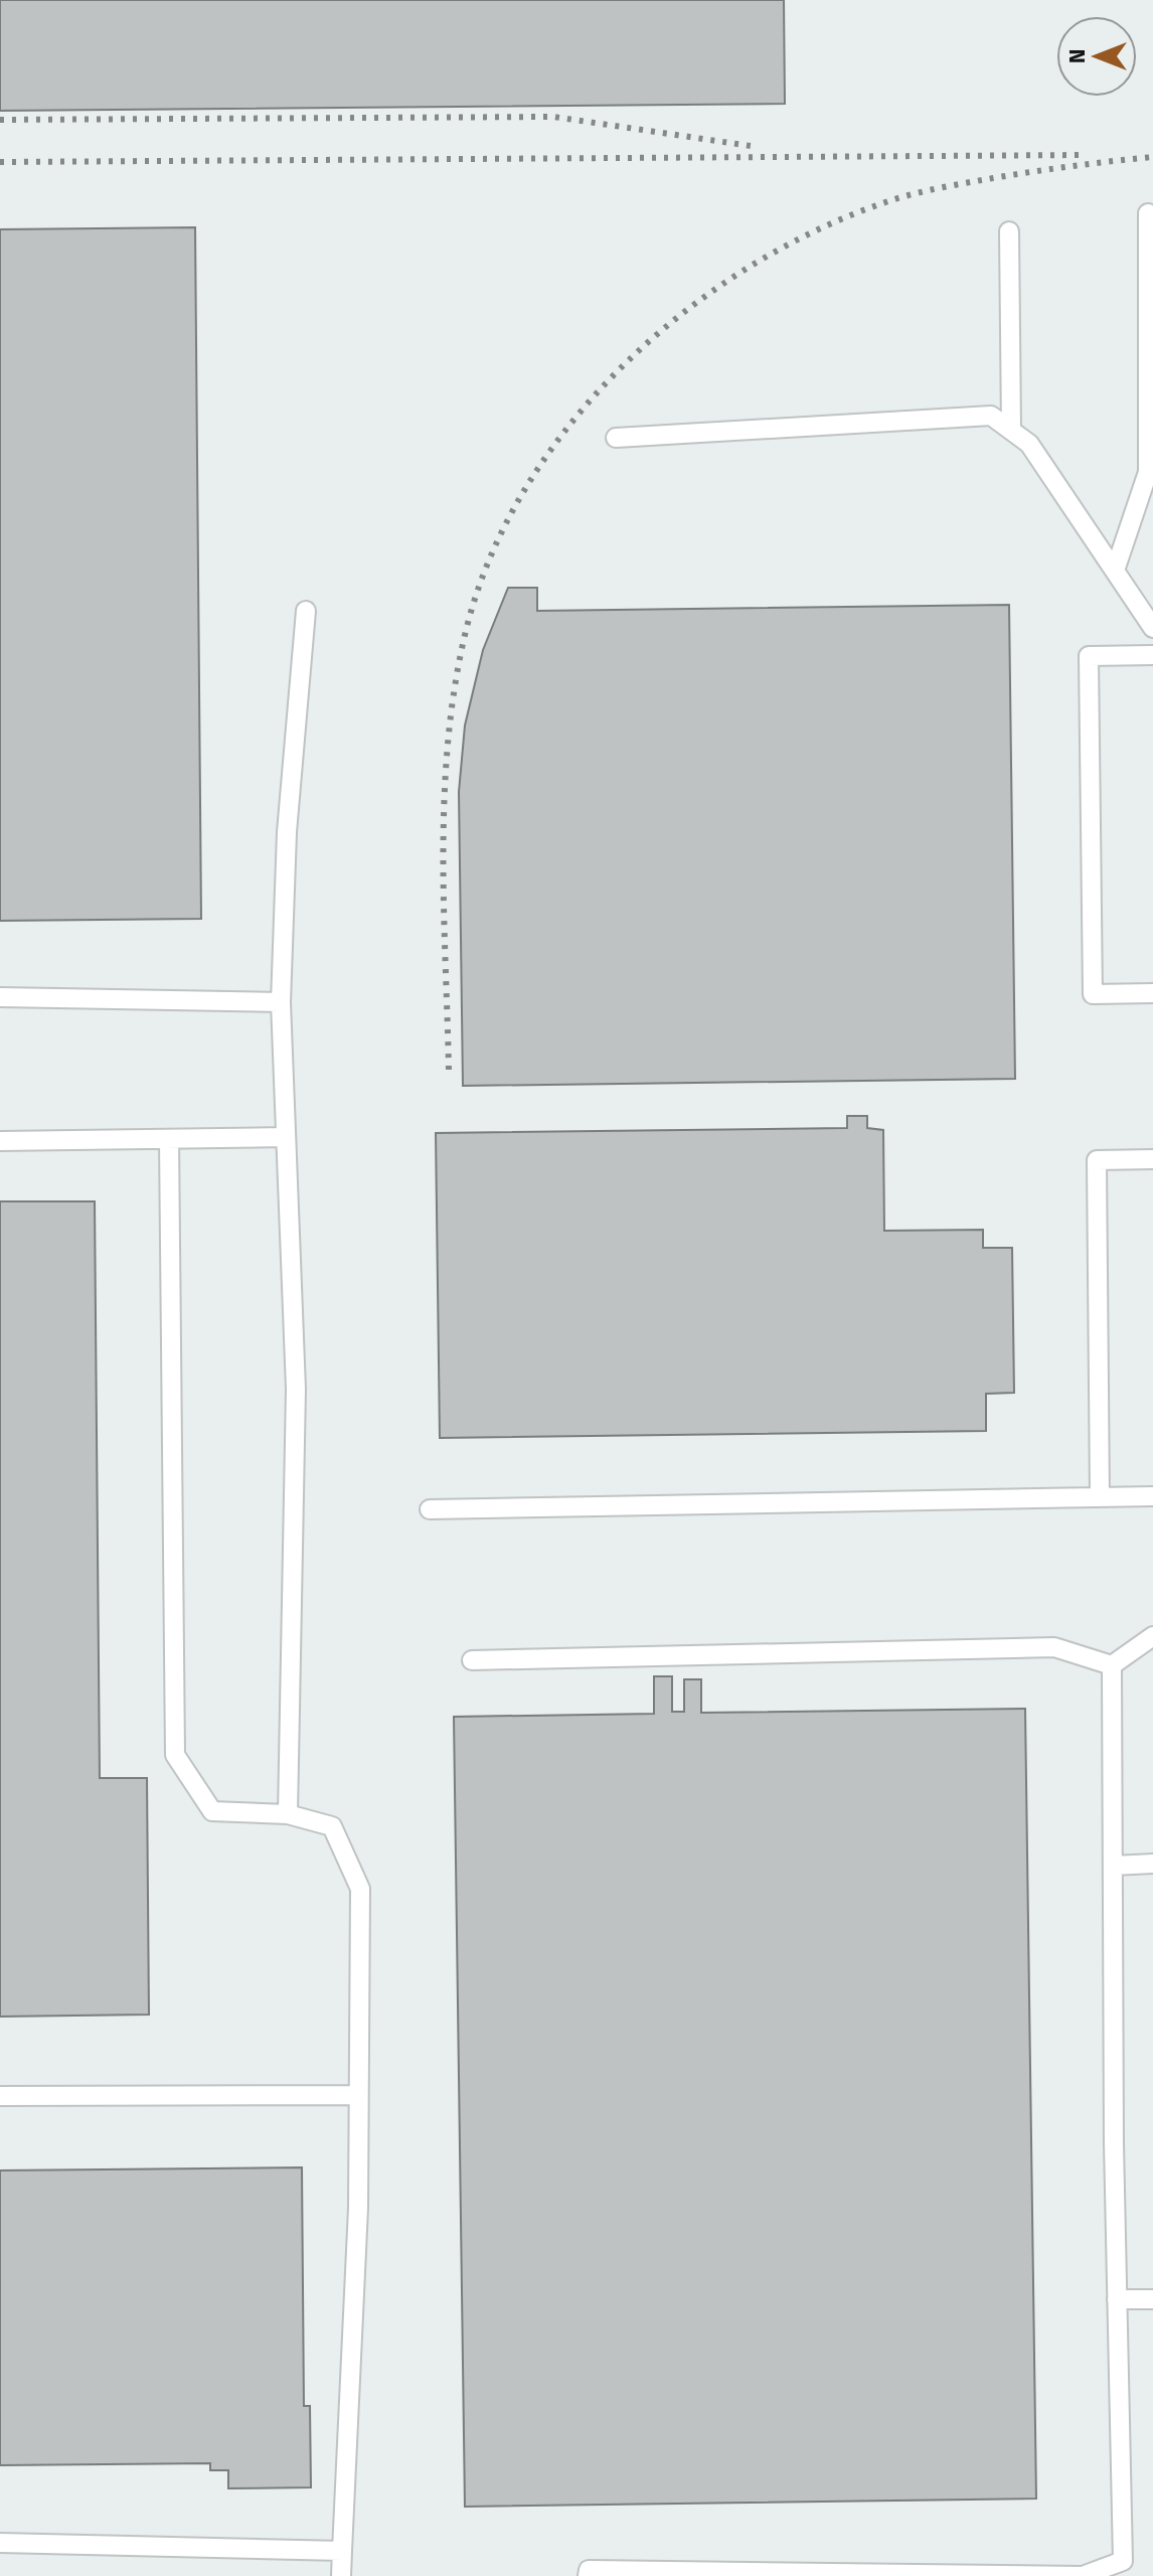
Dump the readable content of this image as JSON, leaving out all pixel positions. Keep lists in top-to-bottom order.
{
  "north": "left"
}
